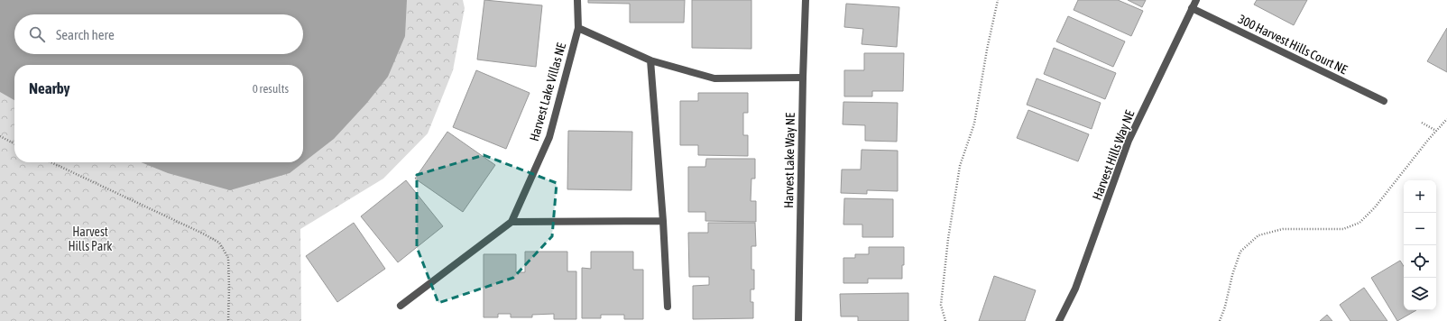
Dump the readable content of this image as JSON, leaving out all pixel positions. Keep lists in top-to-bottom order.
{
  "streets": {
    "street": [
      "300 Harvest Hills Court NE",
      "Harvest Lake Villas NE",
      "Harvest Hills Way NE",
      "Harvest Lake Way NE"
    ]
  },
  "crossings": [
    ["300 Harvest Hills Court NE", "Harvest Hills Way NE"]
  ],
  "parks": ["Harvest Hills Park"],
  "page": {
    "search": "Search here",
    "heading": ["Nearby", "0 results"],
    "map_buttons": ["+", "−"]
  }
}
